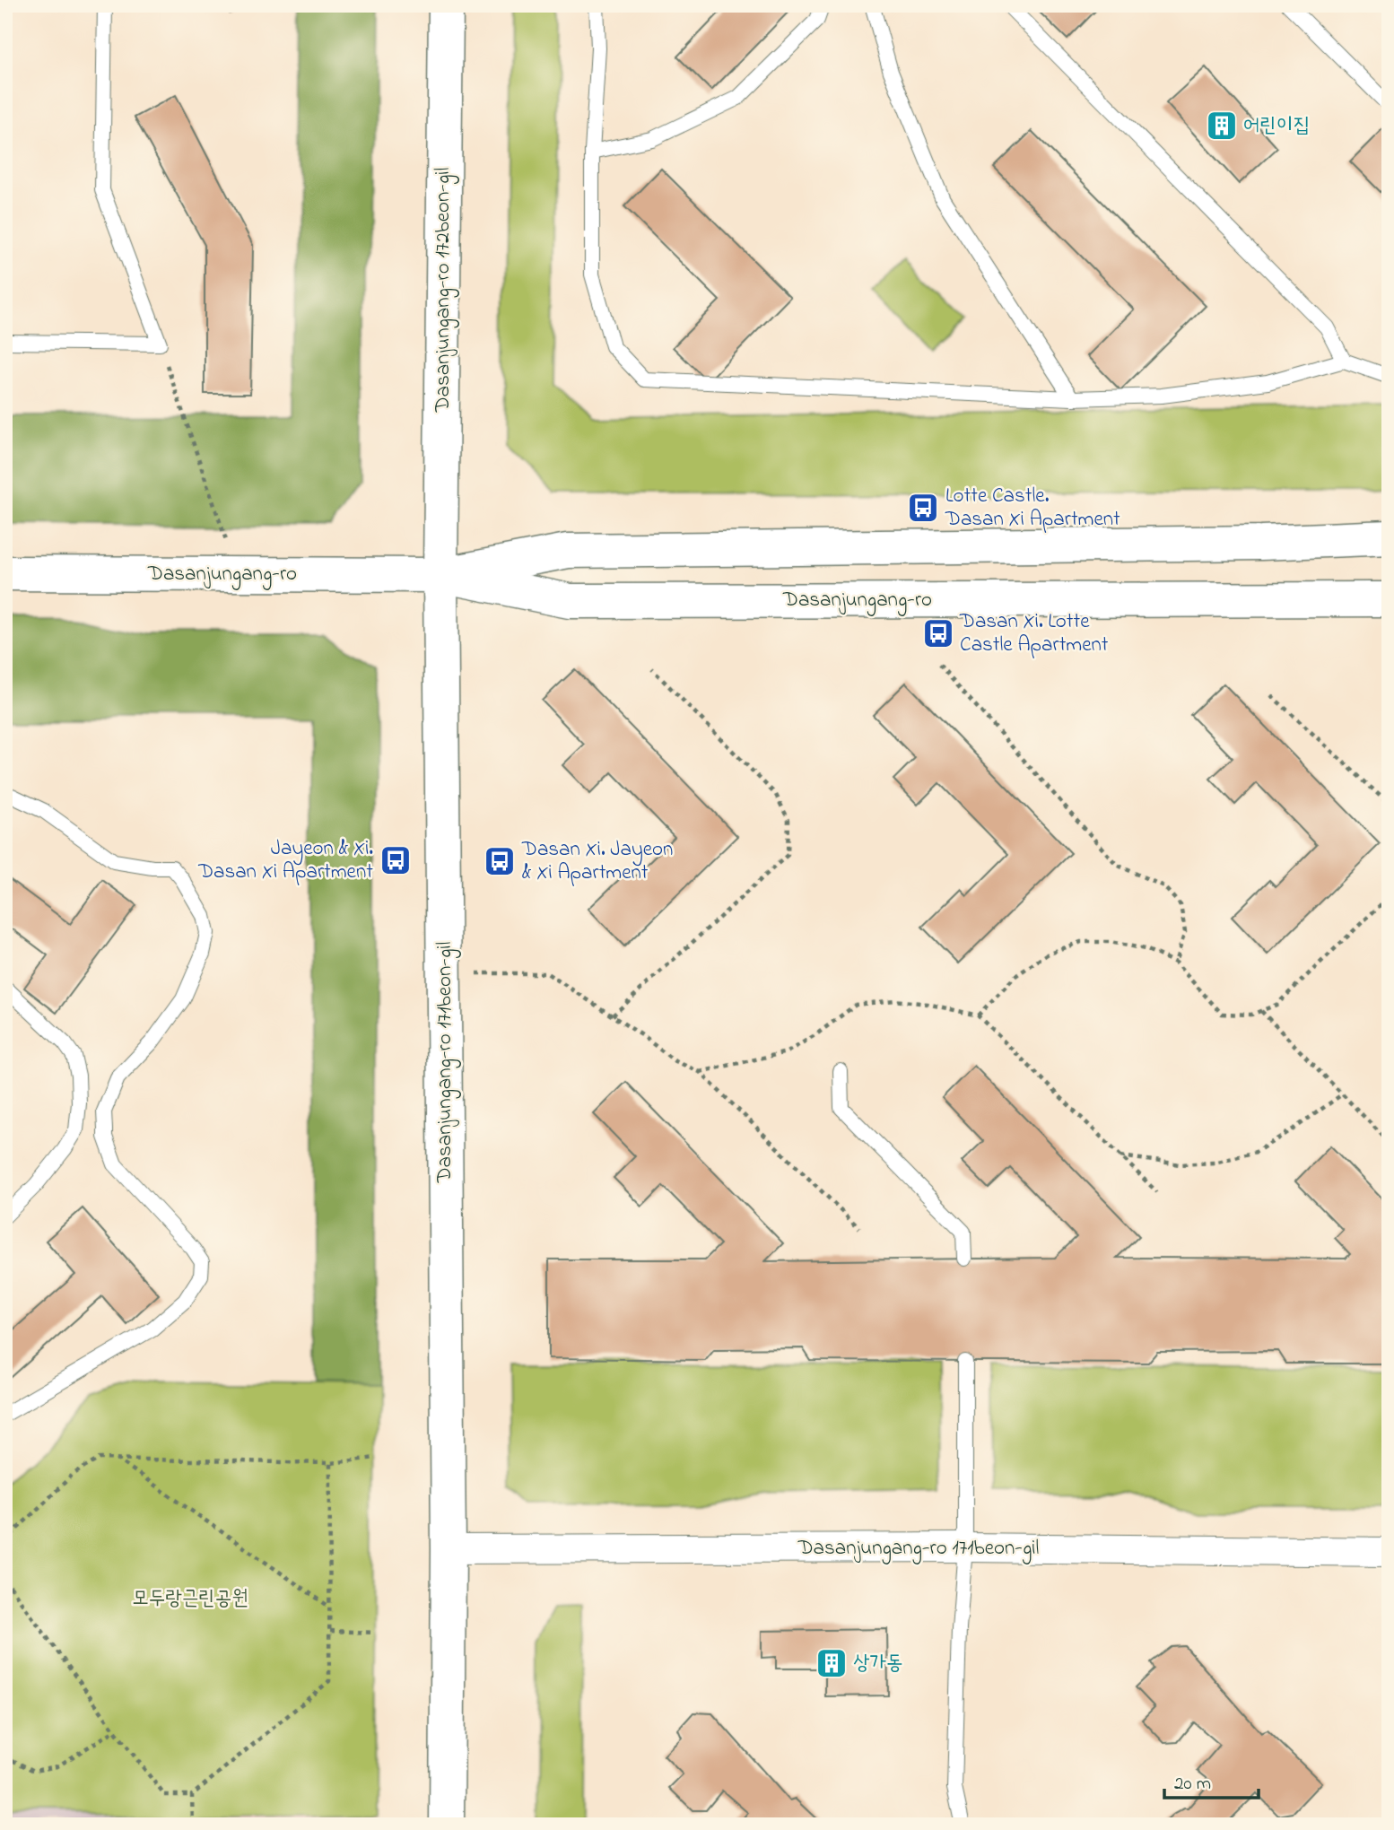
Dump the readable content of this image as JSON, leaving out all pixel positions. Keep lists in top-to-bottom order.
{
  "streets": {
    "street": ["Dasanjungang-ro 172beon-gil", "Dasanjungang-ro", "Dasanjungang-ro 171beon-gil"]
  },
  "crossings": [
    ["Dasanjungang-ro 172beon-gil", "Dasanjungang-ro"],
    ["Dasanjungang-ro 172beon-gil", "Dasanjungang-ro 171beon-gil"],
    ["Dasanjungang-ro", "Dasanjungang-ro 171beon-gil"]
  ],
  "parks": ["모두랑근린공원"],
  "places": {
    "building": ["어린이집", "상가동"],
    "bus stop": [
      "Lotte Castle. Dasan Xi Apartment",
      "Dasan Xi. Lotte Castle Apartment",
      "Jayeon & Xi. Dasan Xi Apartment",
      "Dasan Xi. Jayeon & Xi Apartment"
    ]
  },
  "scale_bar": "20 m"
}
